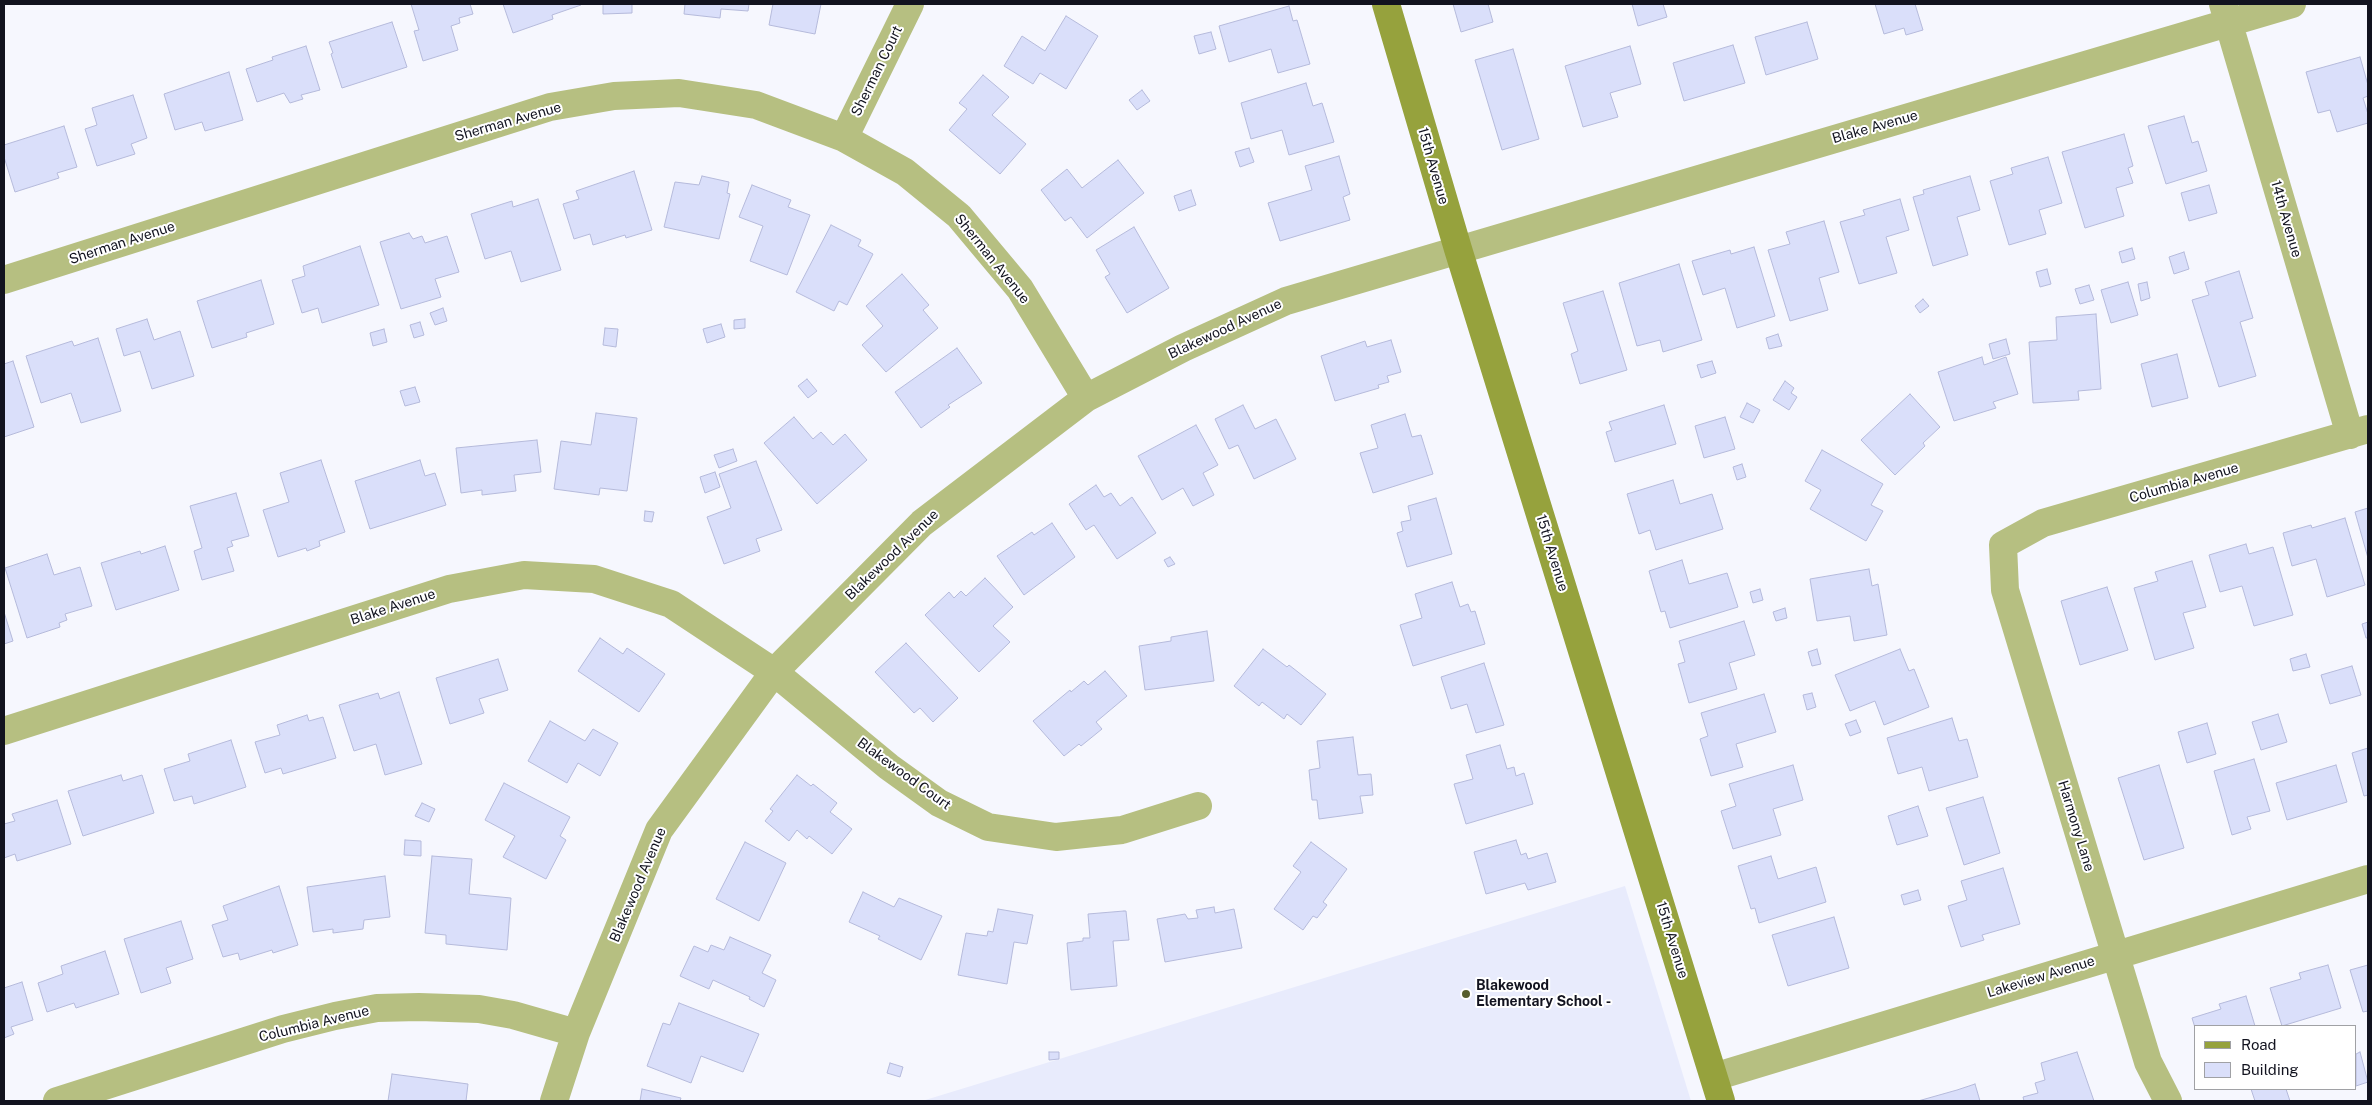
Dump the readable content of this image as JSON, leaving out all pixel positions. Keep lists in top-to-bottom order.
{
  "streets": {
    "street": [
      "Sherman Court",
      "Sherman Avenue",
      "Blake Avenue",
      "15th Avenue",
      "14th Avenue",
      "Blakewood Avenue",
      "Columbia Avenue",
      "Blakewood Court",
      "Harmony Lane",
      "Lakeview Avenue"
    ]
  },
  "crossings": [
    ["Sherman Court", "Sherman Avenue"],
    ["Sherman Avenue", "Blakewood Avenue"],
    ["Blake Avenue", "15th Avenue"],
    ["Blake Avenue", "14th Avenue"],
    ["Blake Avenue", "Blakewood Avenue"],
    ["Blake Avenue", "Blakewood Court"],
    ["15th Avenue", "Blakewood Avenue"],
    ["15th Avenue", "Lakeview Avenue"],
    ["14th Avenue", "Columbia Avenue"],
    ["Blakewood Avenue", "Columbia Avenue"],
    ["Blakewood Avenue", "Blakewood Court"],
    ["Columbia Avenue", "Harmony Lane"],
    ["Harmony Lane", "Lakeview Avenue"]
  ],
  "places": ["Blakewood Elementary School -"],
  "legend": ["Road", "Building"]
}
